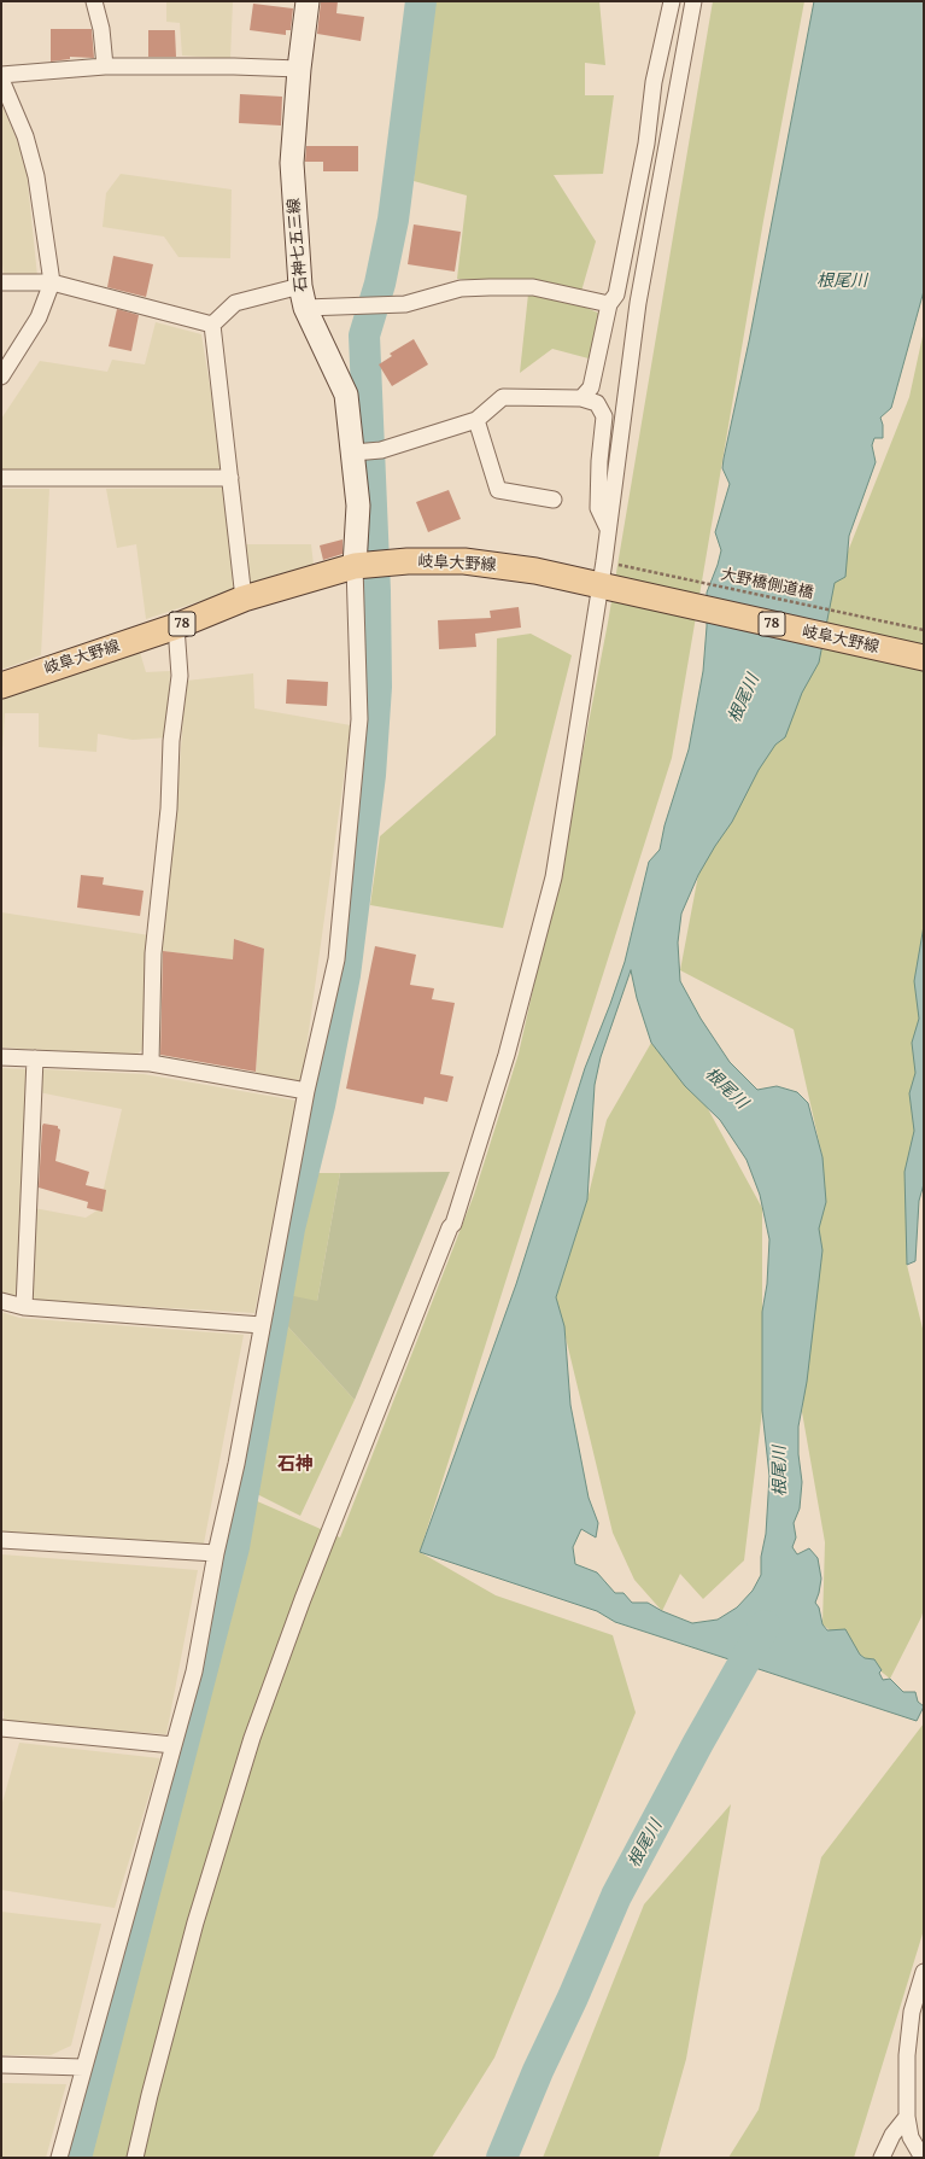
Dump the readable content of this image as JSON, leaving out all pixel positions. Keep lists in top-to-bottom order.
{
  "streets": {
    "main road": ["石神七五三線", "岐阜大野線", "78"],
    "path": ["大野橋側道橋"]
  },
  "crossings": [
    ["石神七五三線", "岐阜大野線"]
  ],
  "districts": ["石神"],
  "water": ["根尾川"]
}
